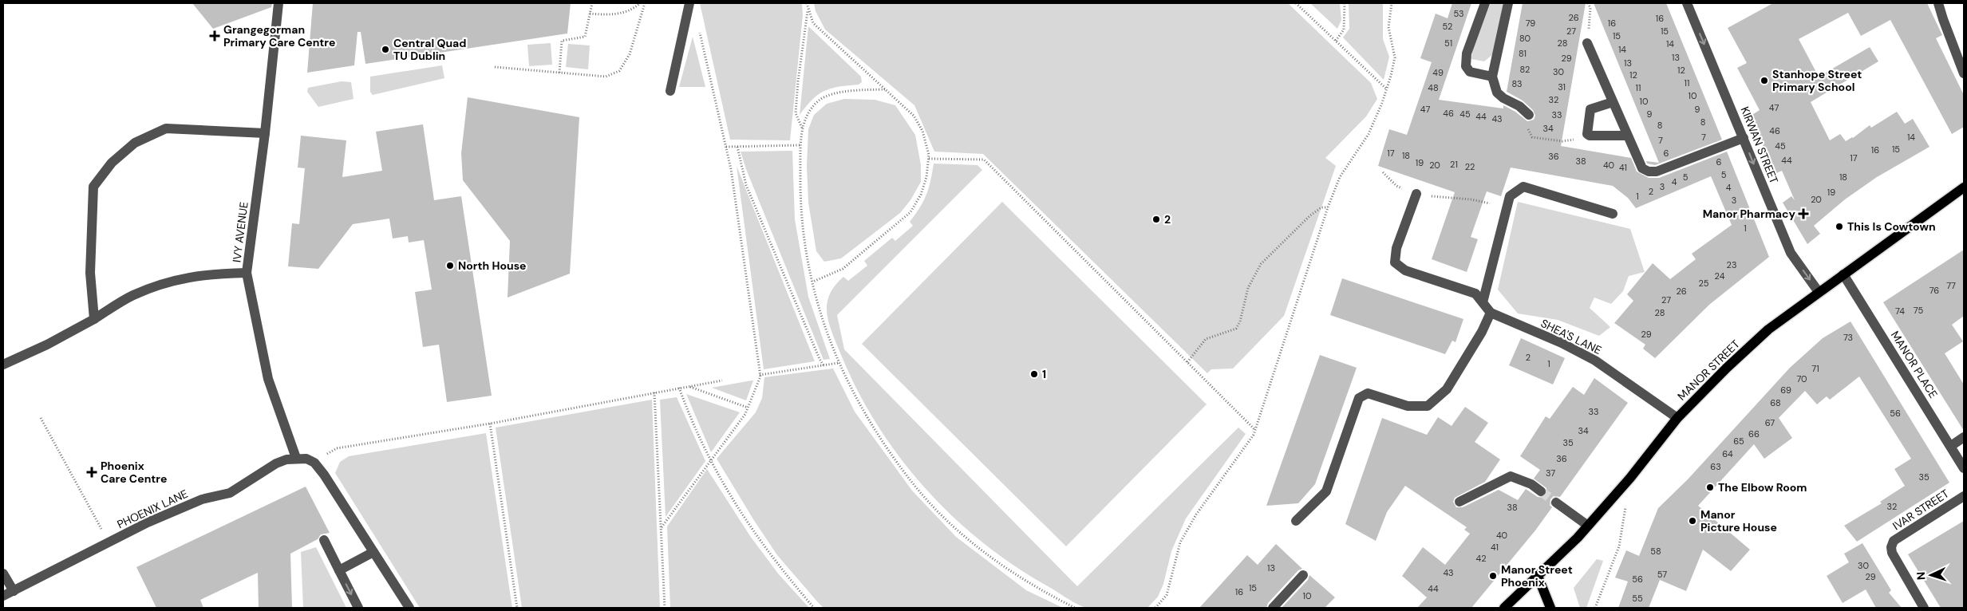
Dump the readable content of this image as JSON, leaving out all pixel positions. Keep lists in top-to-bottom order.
{
  "streets": {
    "main road": ["MANOR STREET"],
    "street": [
      "KIRWAN STREET",
      "IVY AVENUE",
      "SHEA'S LANE",
      "MANOR PLACE",
      "PHOENIX LANE",
      "IVAR STREET"
    ]
  },
  "crossings": [
    ["KIRWAN STREET", "MANOR STREET"],
    ["IVY AVENUE", "PHOENIX LANE"],
    ["SHEA'S LANE", "MANOR STREET"],
    ["MANOR PLACE", "MANOR STREET"]
  ],
  "one_way": ["KIRWAN STREET"],
  "places": {
    "health": ["Grangegorman Primary Care Centre", "Manor Pharmacy", "Phoenix Care Centre"],
    "other": [
      "Central Quad TU Dublin",
      "Stanhope Street Primary School",
      "2",
      "This Is Cowtown",
      "North House",
      "1",
      "The Elbow Room",
      "Manor Picture House",
      "Manor Street Phoenix"
    ]
  },
  "house_numbers": [
    "53",
    "26",
    "16",
    "79",
    "16",
    "52",
    "27",
    "15",
    "15",
    "80",
    "51",
    "28",
    "14",
    "14",
    "81",
    "13",
    "29",
    "13",
    "82",
    "12",
    "30",
    "49",
    "12",
    "11",
    "83",
    "31",
    "48",
    "11",
    "10",
    "32",
    "10",
    "47",
    "47",
    "9",
    "46",
    "45",
    "9",
    "33",
    "44",
    "43",
    "8",
    "8",
    "34",
    "46",
    "7",
    "14",
    "7",
    "45",
    "15",
    "16",
    "17",
    "6",
    "18",
    "36",
    "17",
    "44",
    "38",
    "6",
    "19",
    "21",
    "20",
    "40",
    "22",
    "41",
    "5",
    "5",
    "18",
    "4",
    "3",
    "4",
    "2",
    "19",
    "1",
    "20",
    "3",
    "1",
    "23",
    "24",
    "25",
    "77",
    "76",
    "26",
    "27",
    "75",
    "74",
    "28",
    "29",
    "73",
    "2",
    "1",
    "71",
    "70",
    "69",
    "68",
    "33",
    "56",
    "67",
    "34",
    "66",
    "65",
    "35",
    "64",
    "36",
    "63",
    "37",
    "35",
    "32",
    "38",
    "40",
    "41",
    "58",
    "42",
    "30",
    "13",
    "43",
    "57",
    "29",
    "56",
    "15",
    "44",
    "16",
    "10",
    "55"
  ],
  "north": "left"
}
